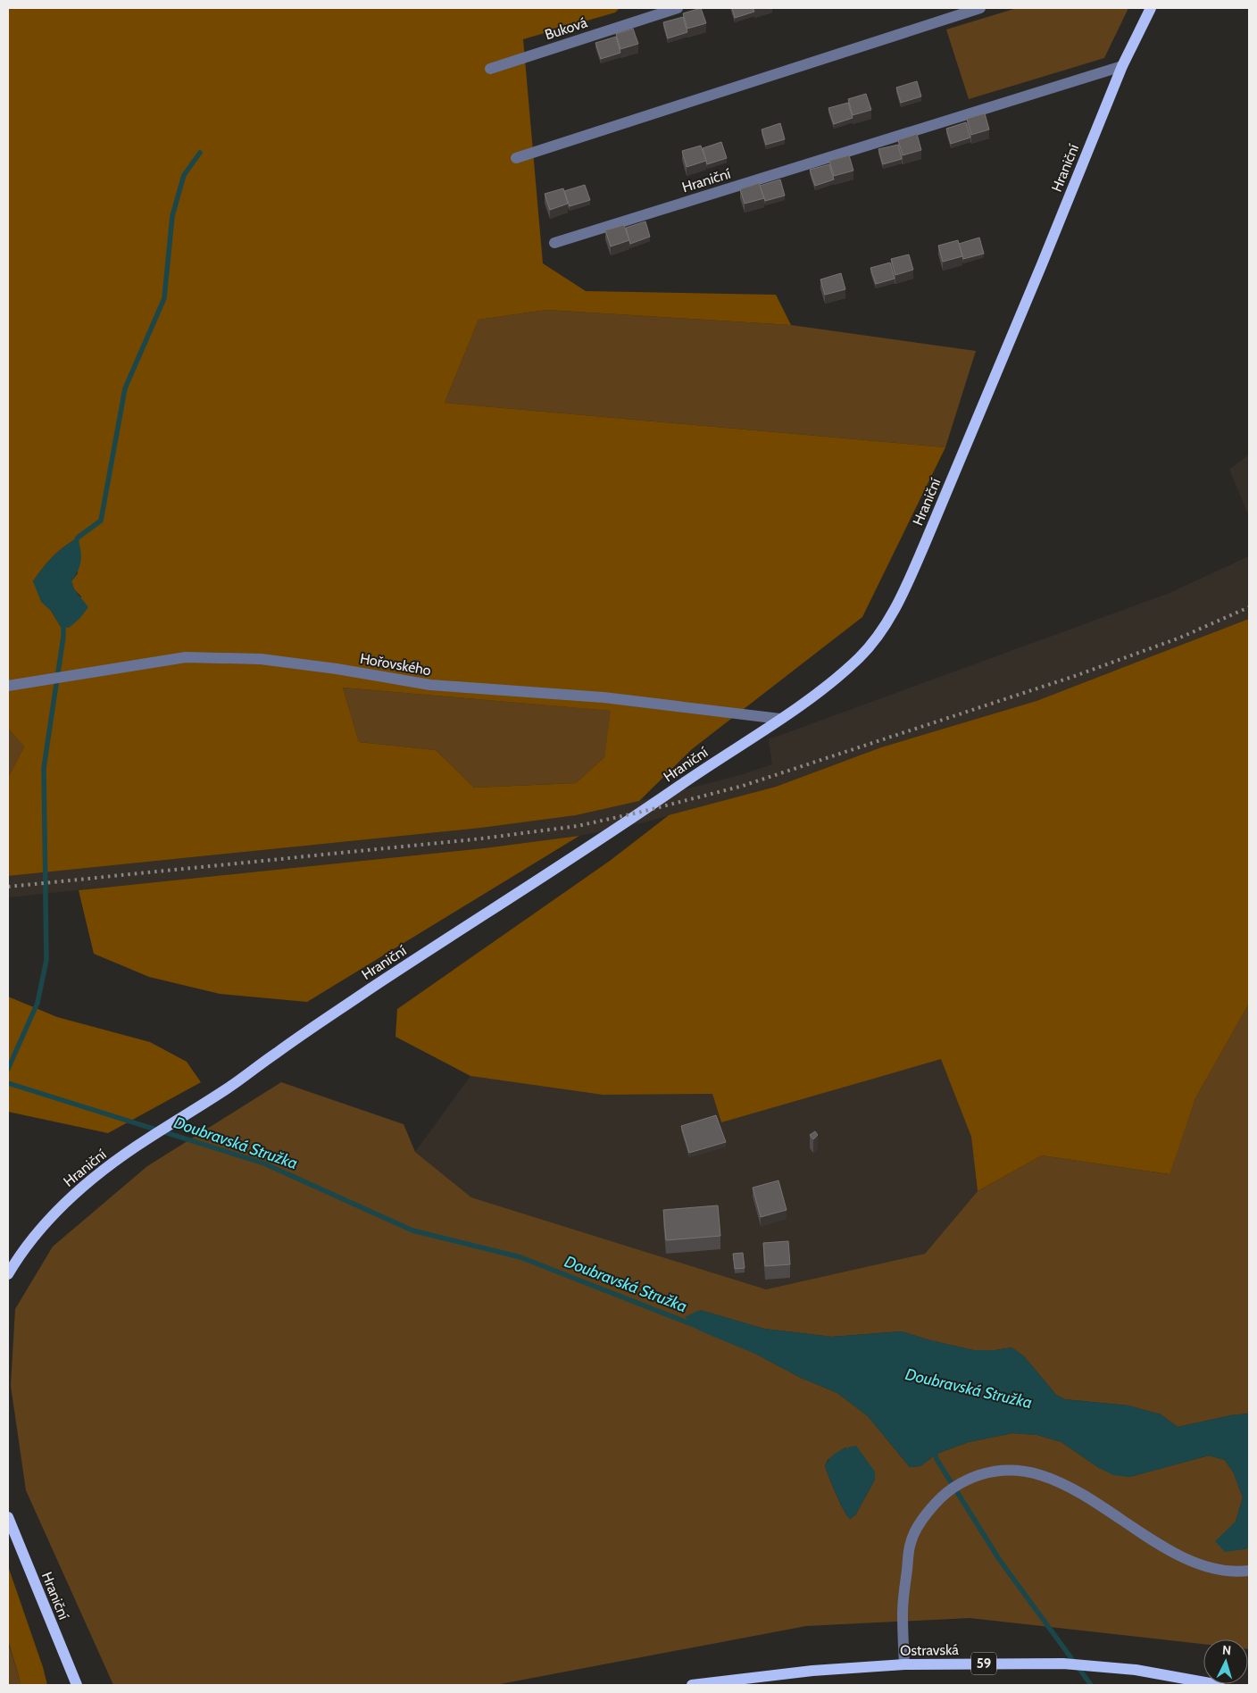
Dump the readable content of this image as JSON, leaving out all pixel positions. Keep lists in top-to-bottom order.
{
  "streets": {
    "main road": ["Hraniční", "Ostravská", "59"],
    "street": ["Buková", "Hořovského"]
  },
  "crossings": [
    ["Hraniční", "Hořovského"]
  ],
  "water": ["Doubravská Stružka"],
  "north": "top"
}
